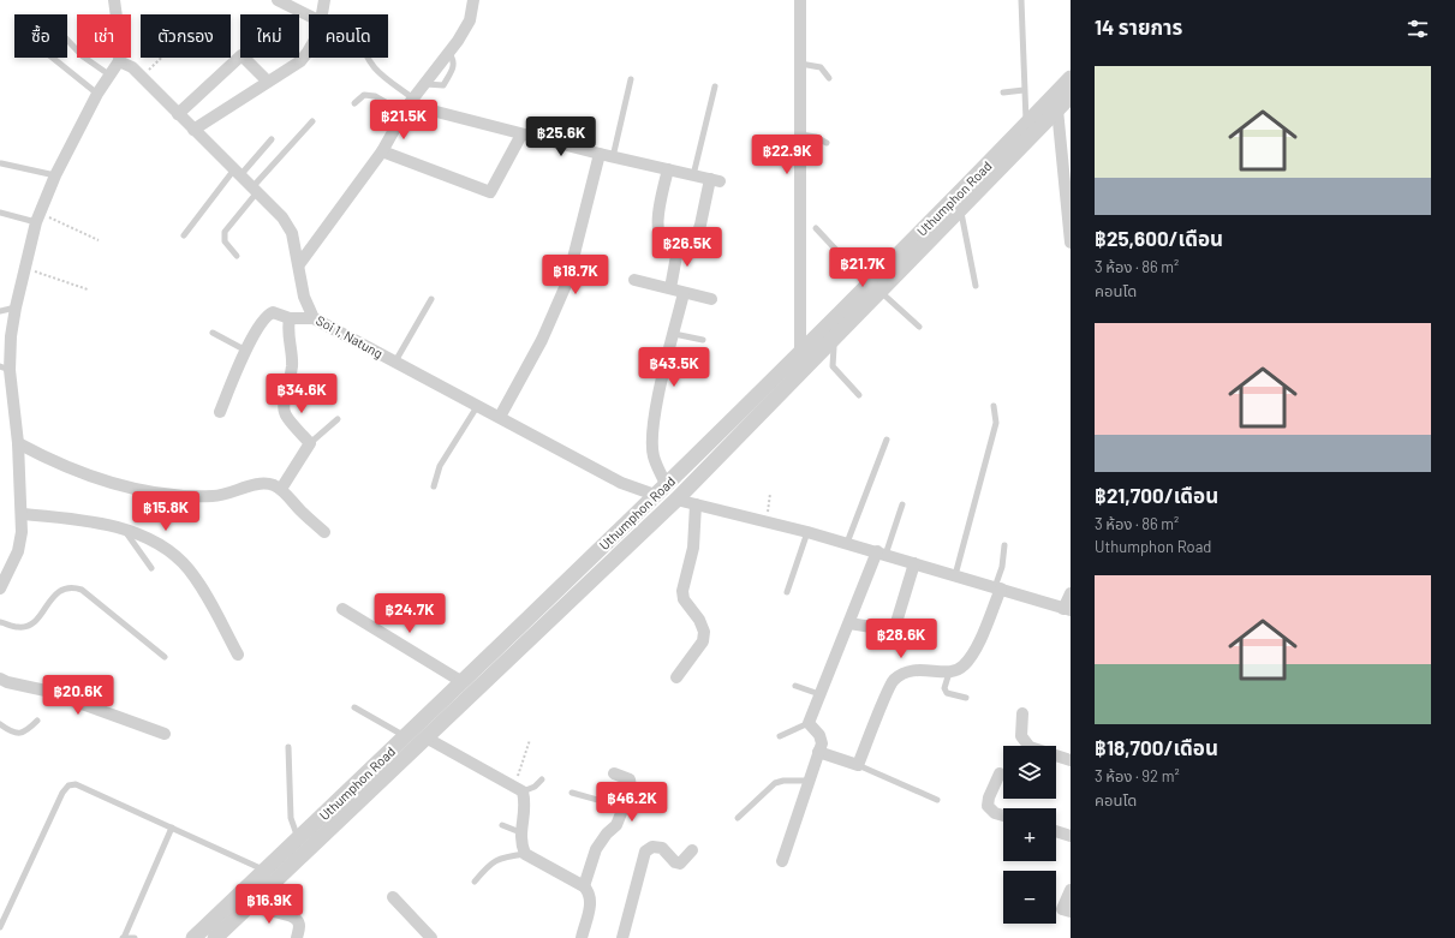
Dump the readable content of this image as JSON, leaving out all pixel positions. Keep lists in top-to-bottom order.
{
  "streets": {
    "street": ["Uthumphon Road", "Soi 1, Natung"]
  },
  "crossings": [
    ["Uthumphon Road", "Soi 1, Natung"]
  ],
  "page": {
    "heading": "14 รายการ",
    "chip": [
      "ซื้อ",
      "เช่า",
      "ตัวกรอง",
      "ใหม่",
      "คอนโด"
    ],
    "list": [
      {
        "name": "฿25,600/เดือน",
        "note": "3 ห้อง · 86 m² · คอนโด"
      },
      {
        "name": "฿21,700/เดือน",
        "note": "3 ห้อง · 86 m² · Uthumphon Road"
      },
      {
        "name": "฿18,700/เดือน",
        "note": "3 ห้อง · 92 m² · คอนโด"
      }
    ],
    "price": [
      "฿21.5K",
      "฿25.6K",
      "฿22.9K",
      "฿26.5K",
      "฿21.7K",
      "฿18.7K",
      "฿43.5K",
      "฿34.6K",
      "฿15.8K",
      "฿24.7K",
      "฿28.6K",
      "฿20.6K",
      "฿46.2K",
      "฿16.9K"
    ],
    "map_buttons": ["+", "−"]
  }
}
